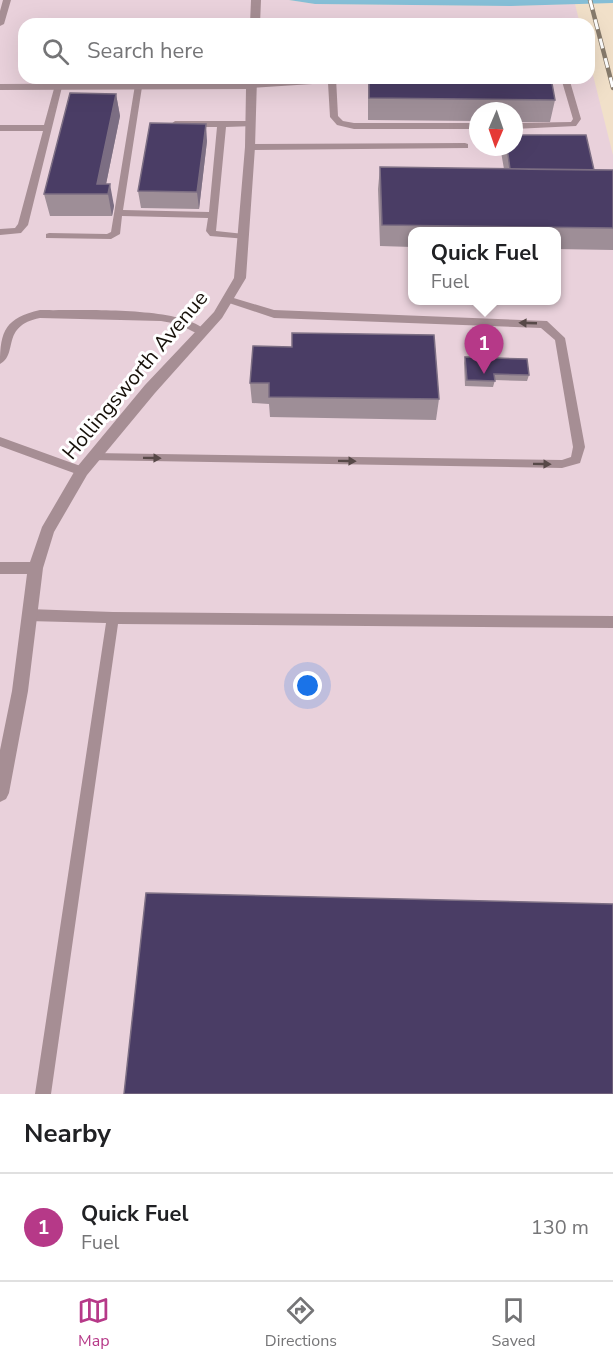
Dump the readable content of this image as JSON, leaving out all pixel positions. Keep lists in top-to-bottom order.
{
  "streets": {
    "street": ["Hollingsworth Avenue"]
  },
  "north": "bottom",
  "page": {
    "search": "Search here",
    "popup": ["Quick Fuel", "Fuel"],
    "pins": "1",
    "heading": "Nearby",
    "list": [
      {
        "mark": "1",
        "name": "Quick Fuel",
        "note": "Fuel",
        "value": "130 m"
      }
    ],
    "nav": ["Map", "Directions", "Saved"]
  }
}
